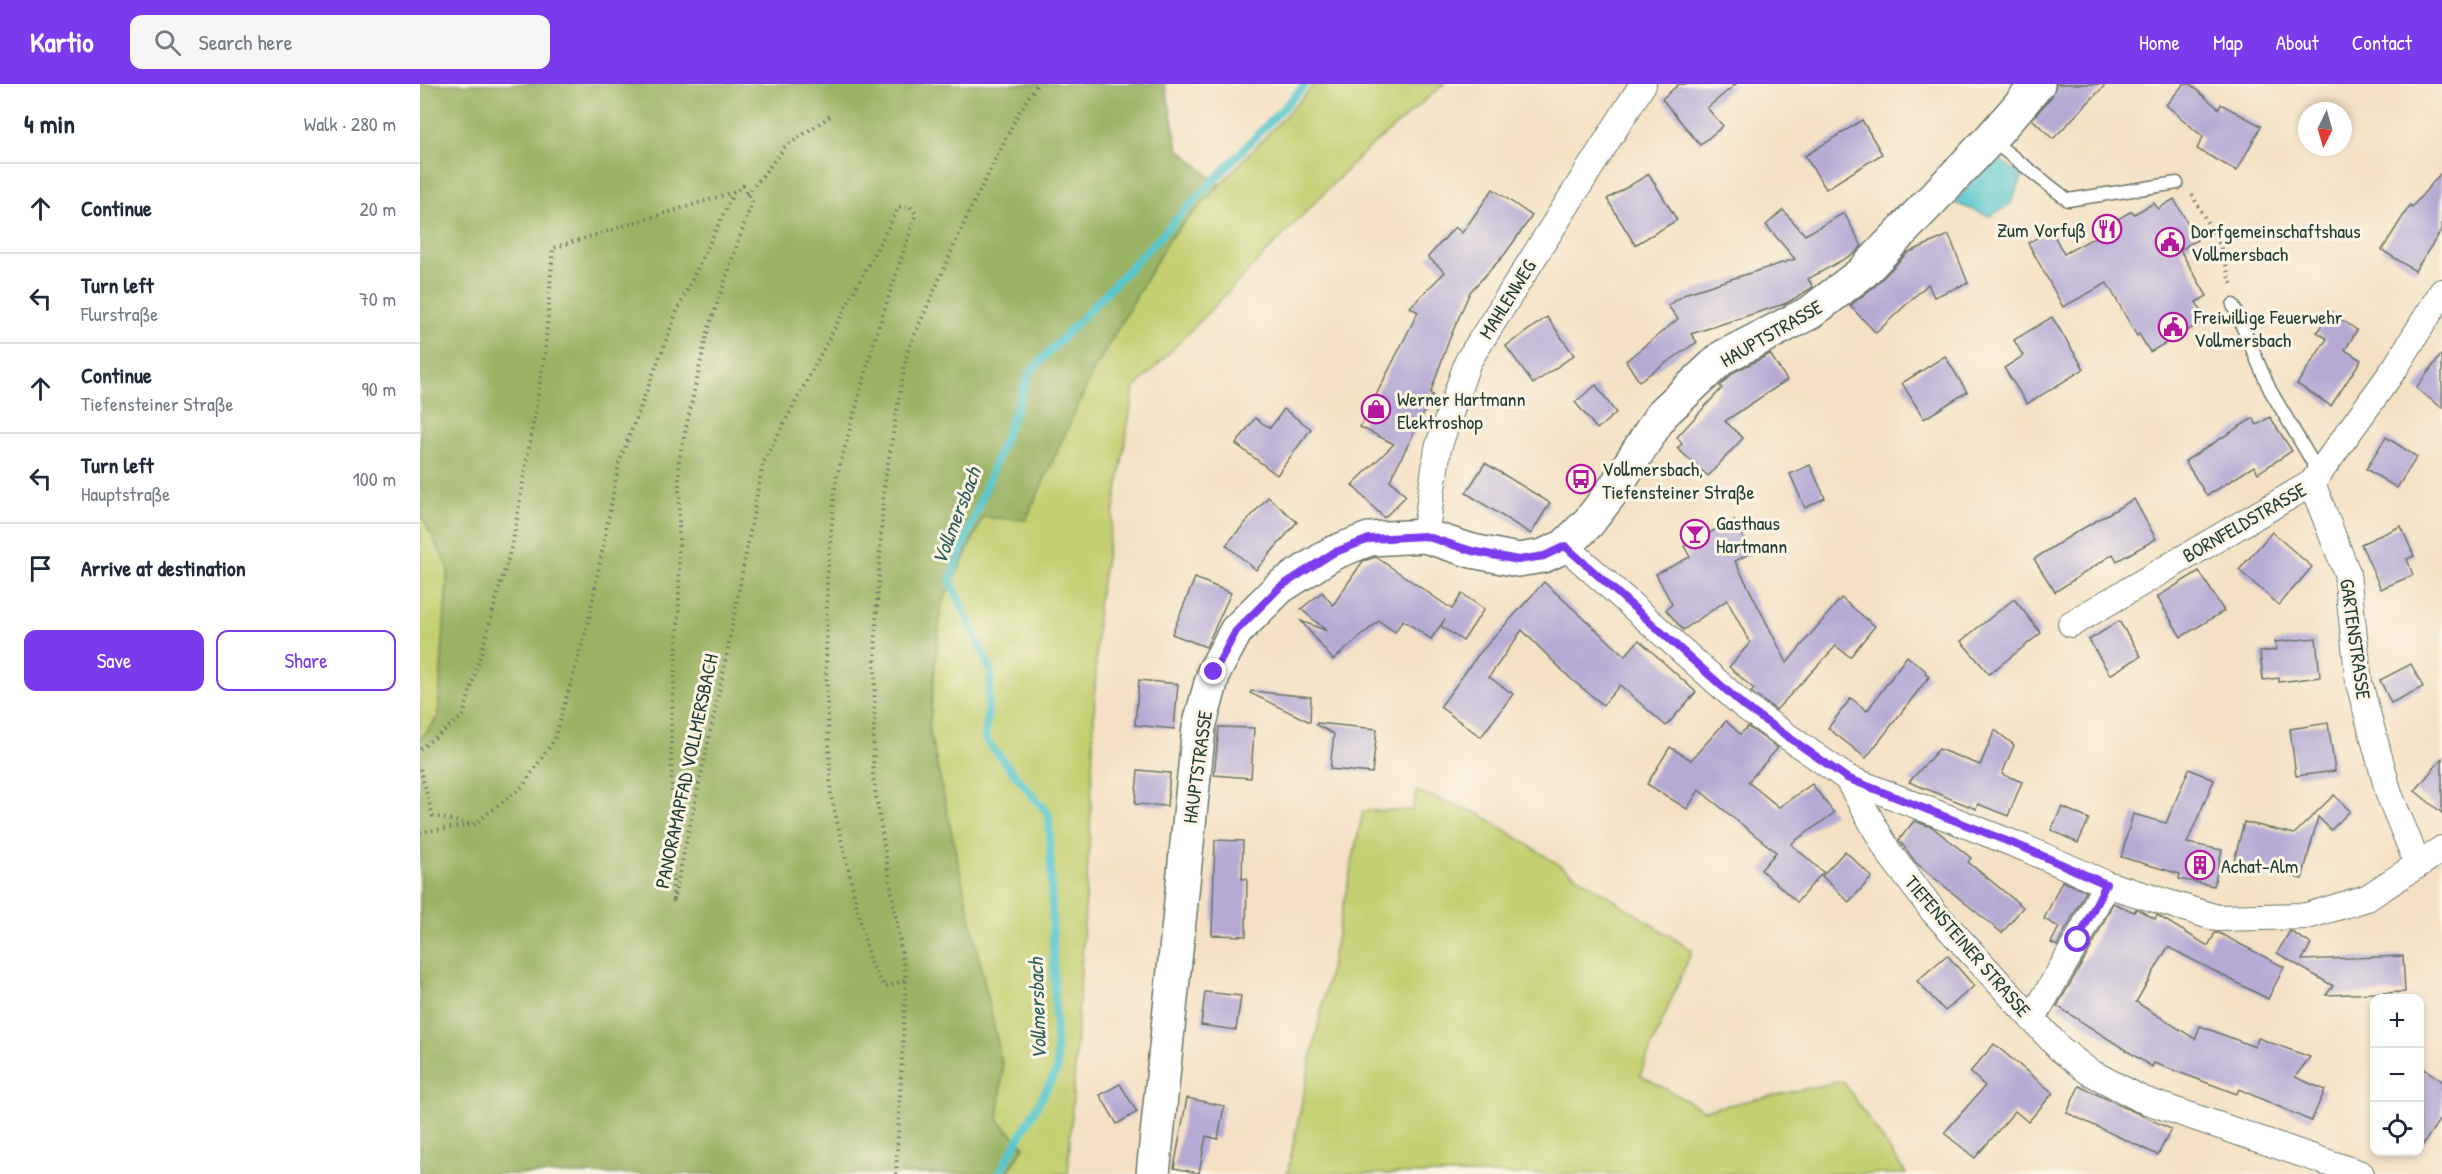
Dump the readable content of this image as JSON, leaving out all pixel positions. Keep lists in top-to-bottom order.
{
  "streets": {
    "main road": ["HAUPTSTRASSE"],
    "street": [
      "MAHLENWEG",
      "BORNFELDSTRASSE",
      "GARTENSTRASSE",
      "TIEFENSTEINER STRASSE"
    ],
    "path": ["PANORAMAPFAD VOLLMERSBACH"]
  },
  "crossings": [
    ["MAHLENWEG", "HAUPTSTRASSE"],
    ["HAUPTSTRASSE", "TIEFENSTEINER STRASSE"],
    ["BORNFELDSTRASSE", "GARTENSTRASSE"]
  ],
  "water": ["Vollmersbach"],
  "places": {
    "restaurant": ["Zum Vorfuß"],
    "public building": ["Dorfgemeinschaftshaus Vollmersbach", "Freiwillige Feuerwehr Vollmersbach"],
    "shop": ["Werner Hartmann Elektroshop"],
    "bus stop": ["Vollmersbach, Tiefensteiner Straße"],
    "bar": ["Gasthaus Hartmann"],
    "building": ["Achat-Alm"]
  },
  "north": "bottom",
  "page": {
    "header": "Kartio",
    "search": "Search here",
    "nav": [
      "Home",
      "Map",
      "About",
      "Contact"
    ],
    "heading": ["4 min", "Walk · 280 m"],
    "list": [
      ["Continue", "20 m"],
      ["Turn left", "Flurstraße", "70 m"],
      ["Continue", "Tiefensteiner Straße", "90 m"],
      ["Turn left", "Hauptstraße", "100 m"],
      "Arrive at destination"
    ],
    "buttons": ["Save", "Share"],
    "map_buttons": ["+", "−"]
  }
}
